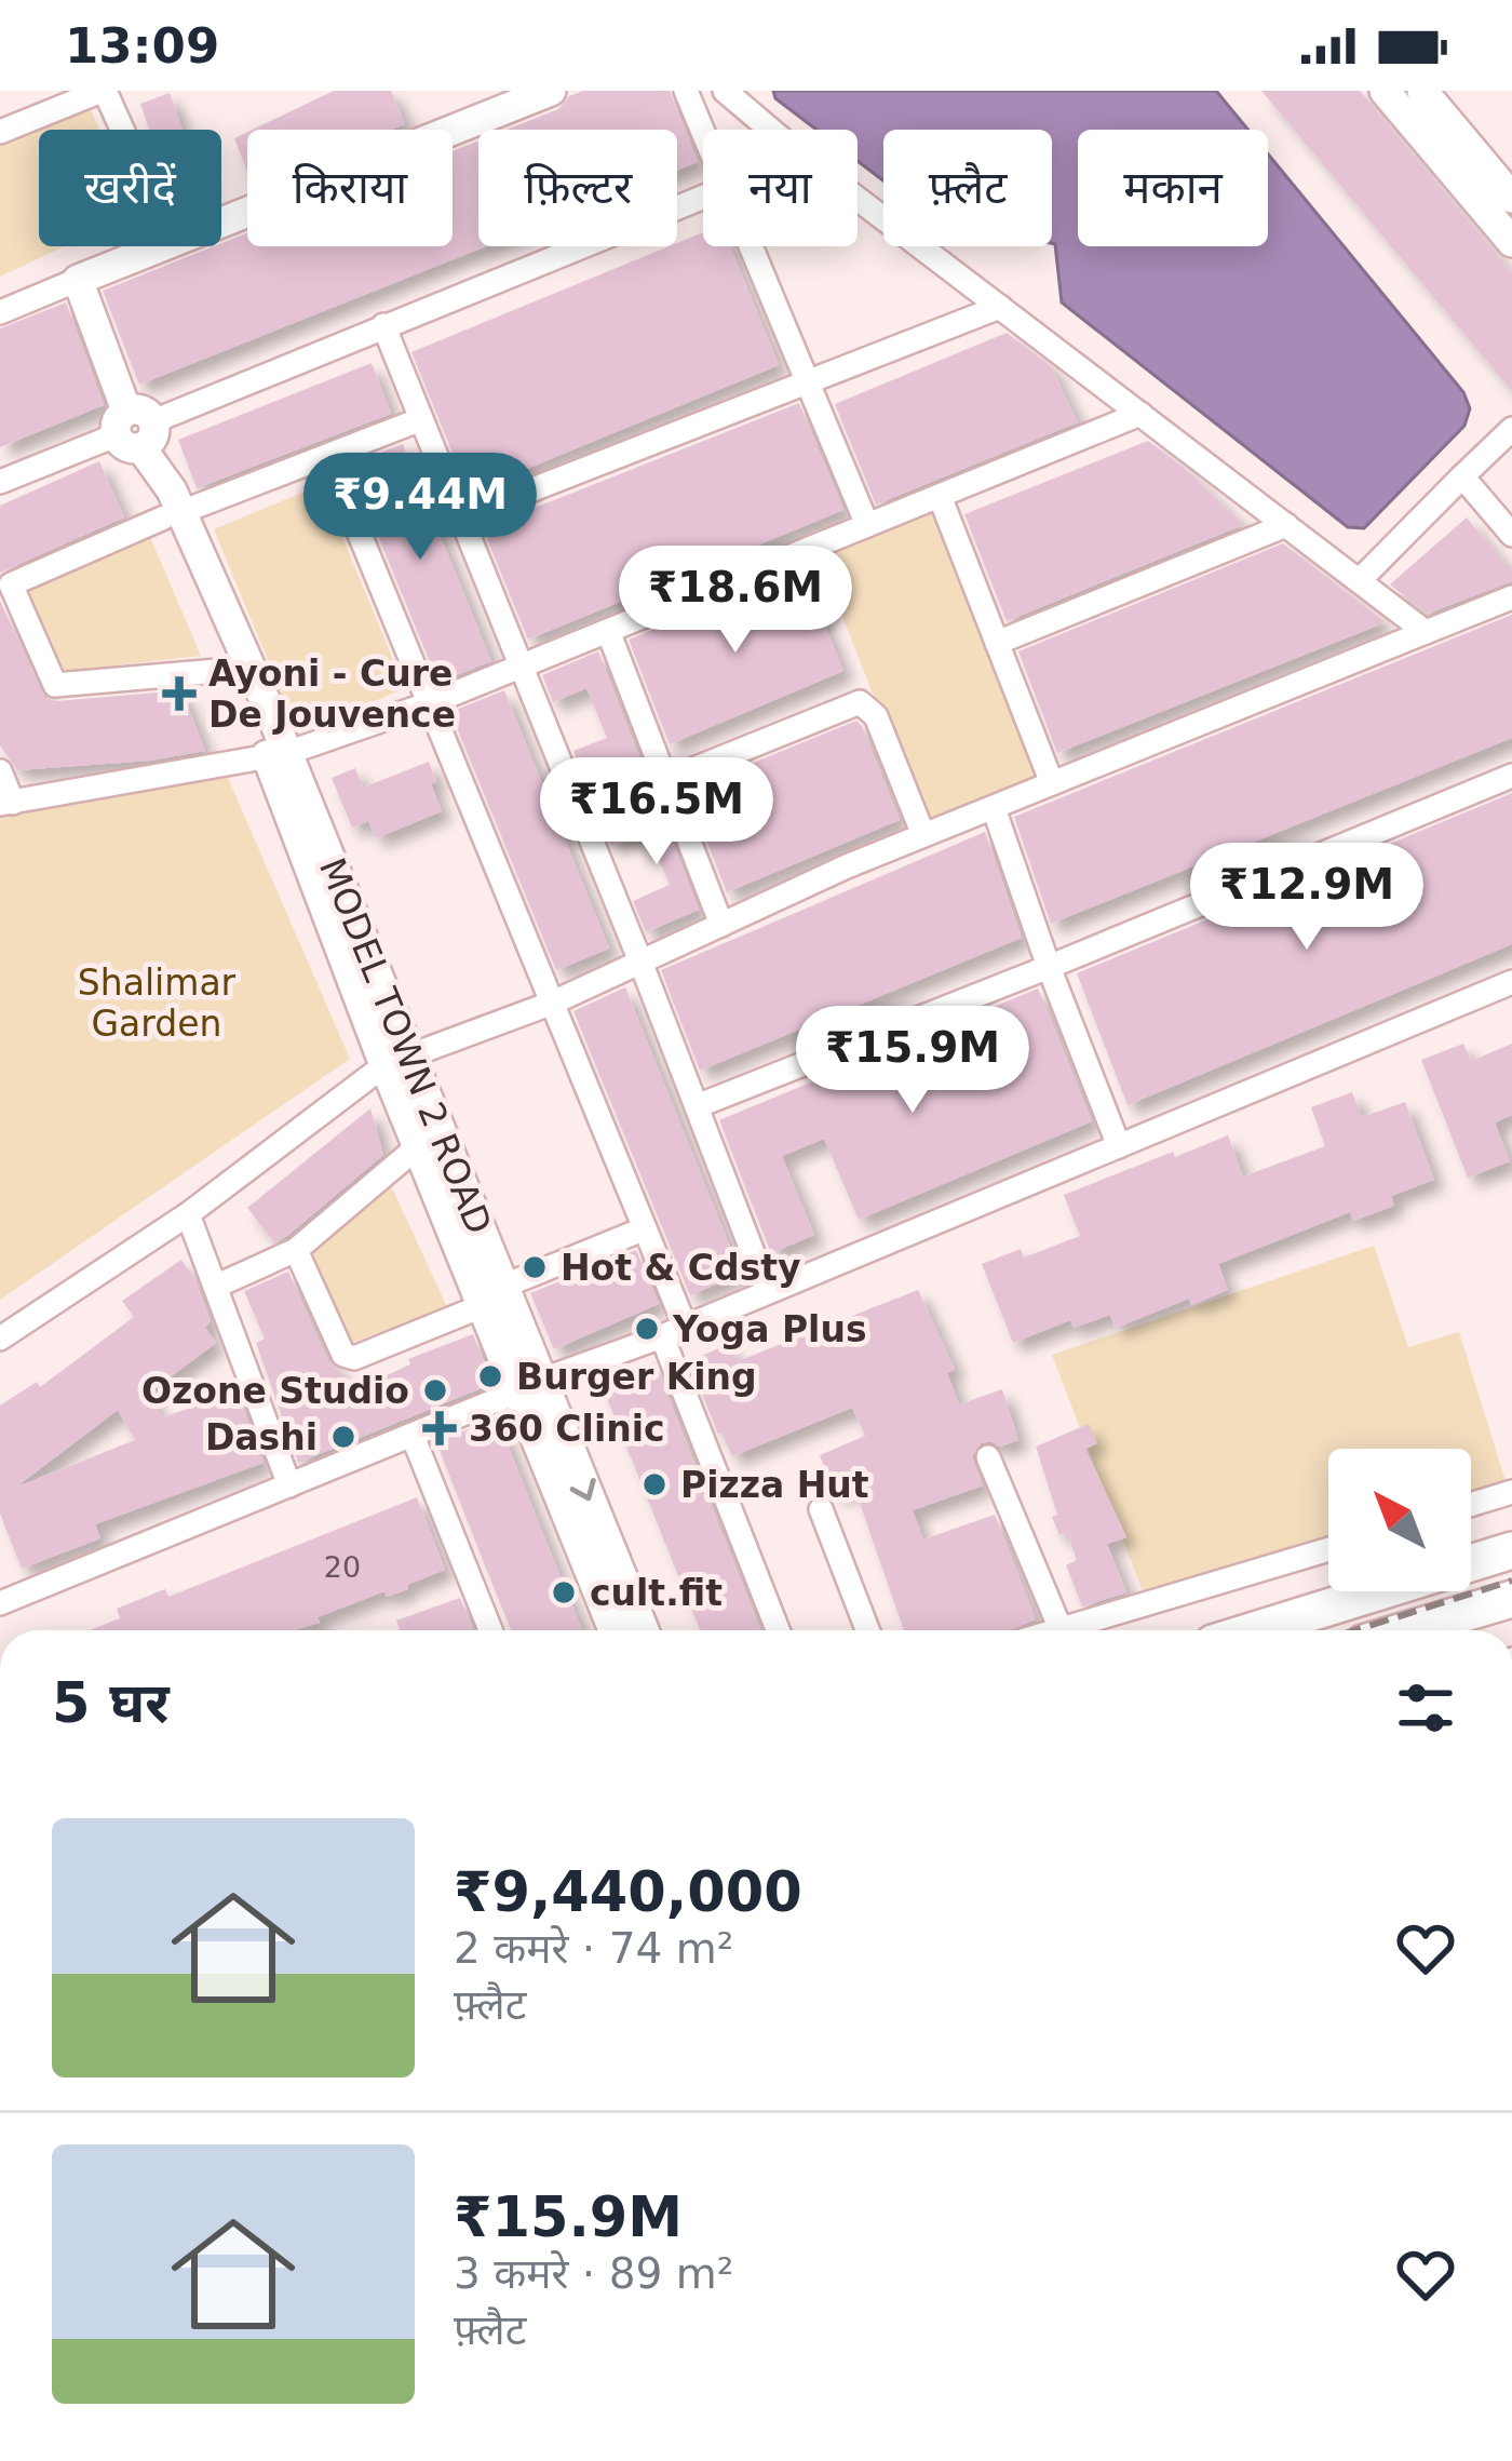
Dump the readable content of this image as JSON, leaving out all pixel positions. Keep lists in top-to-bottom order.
{
  "streets": {
    "street": ["MODEL TOWN 2 ROAD"]
  },
  "parks": ["Shalimar Garden"],
  "places": {
    "health": ["Ayoni - Cure De Jouvence", "360 Clinic"],
    "other": [
      "Hot & Cdsty",
      "Yoga Plus",
      "Burger King",
      "Ozone Studio",
      "Dashi",
      "Pizza Hut",
      "cult.fit"
    ]
  },
  "house_numbers": ["20"],
  "north": "top left",
  "page": {
    "status": "13:09",
    "chip": [
      "खरीदें",
      "किराया",
      "फ़िल्टर",
      "नया",
      "फ़्लैट",
      "मकान"
    ],
    "price": [
      "₹9.44M",
      "₹18.6M",
      "₹16.5M",
      "₹12.9M",
      "₹15.9M"
    ],
    "heading": "5 घर",
    "list": [
      {
        "name": "₹9,440,000",
        "note": "2 कमरे · 74 m² · फ़्लैट"
      },
      {
        "name": "₹15.9M",
        "note": "3 कमरे · 89 m² · फ़्लैट"
      }
    ]
  }
}
